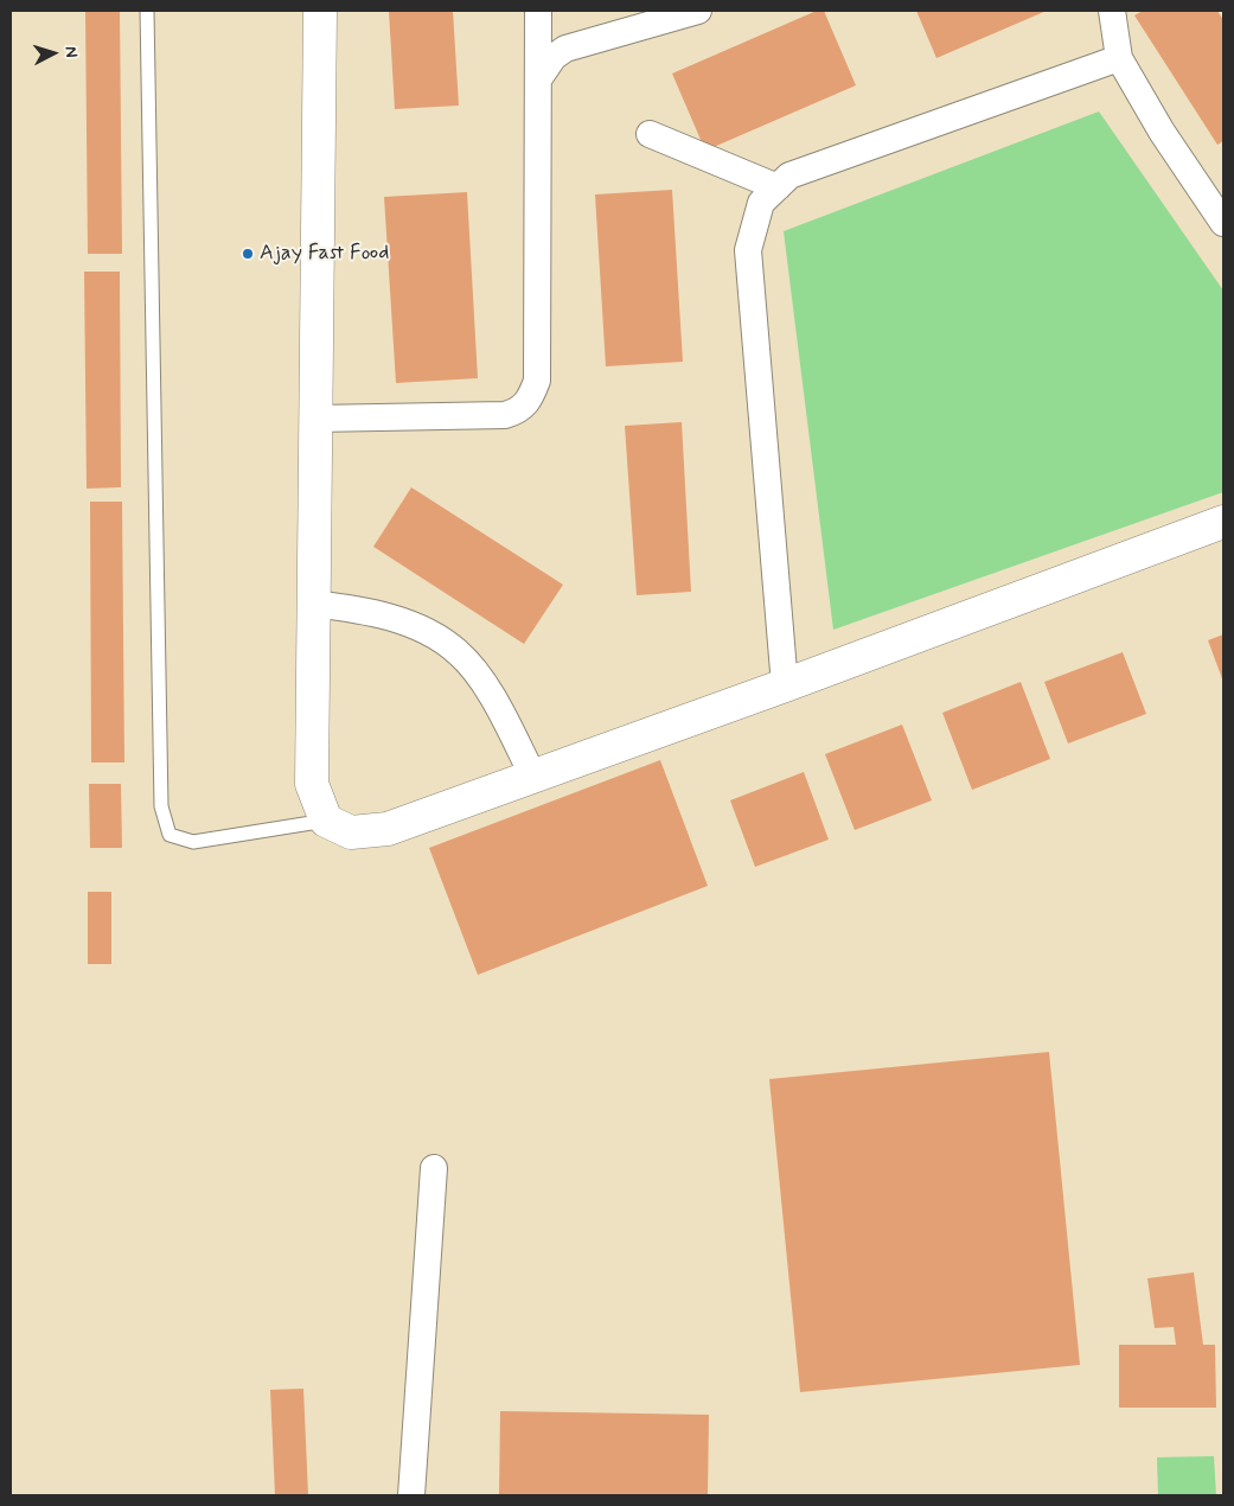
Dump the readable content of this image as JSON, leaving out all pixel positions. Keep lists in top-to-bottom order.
{
  "places": ["Ajay Fast Food"],
  "north": "right"
}
